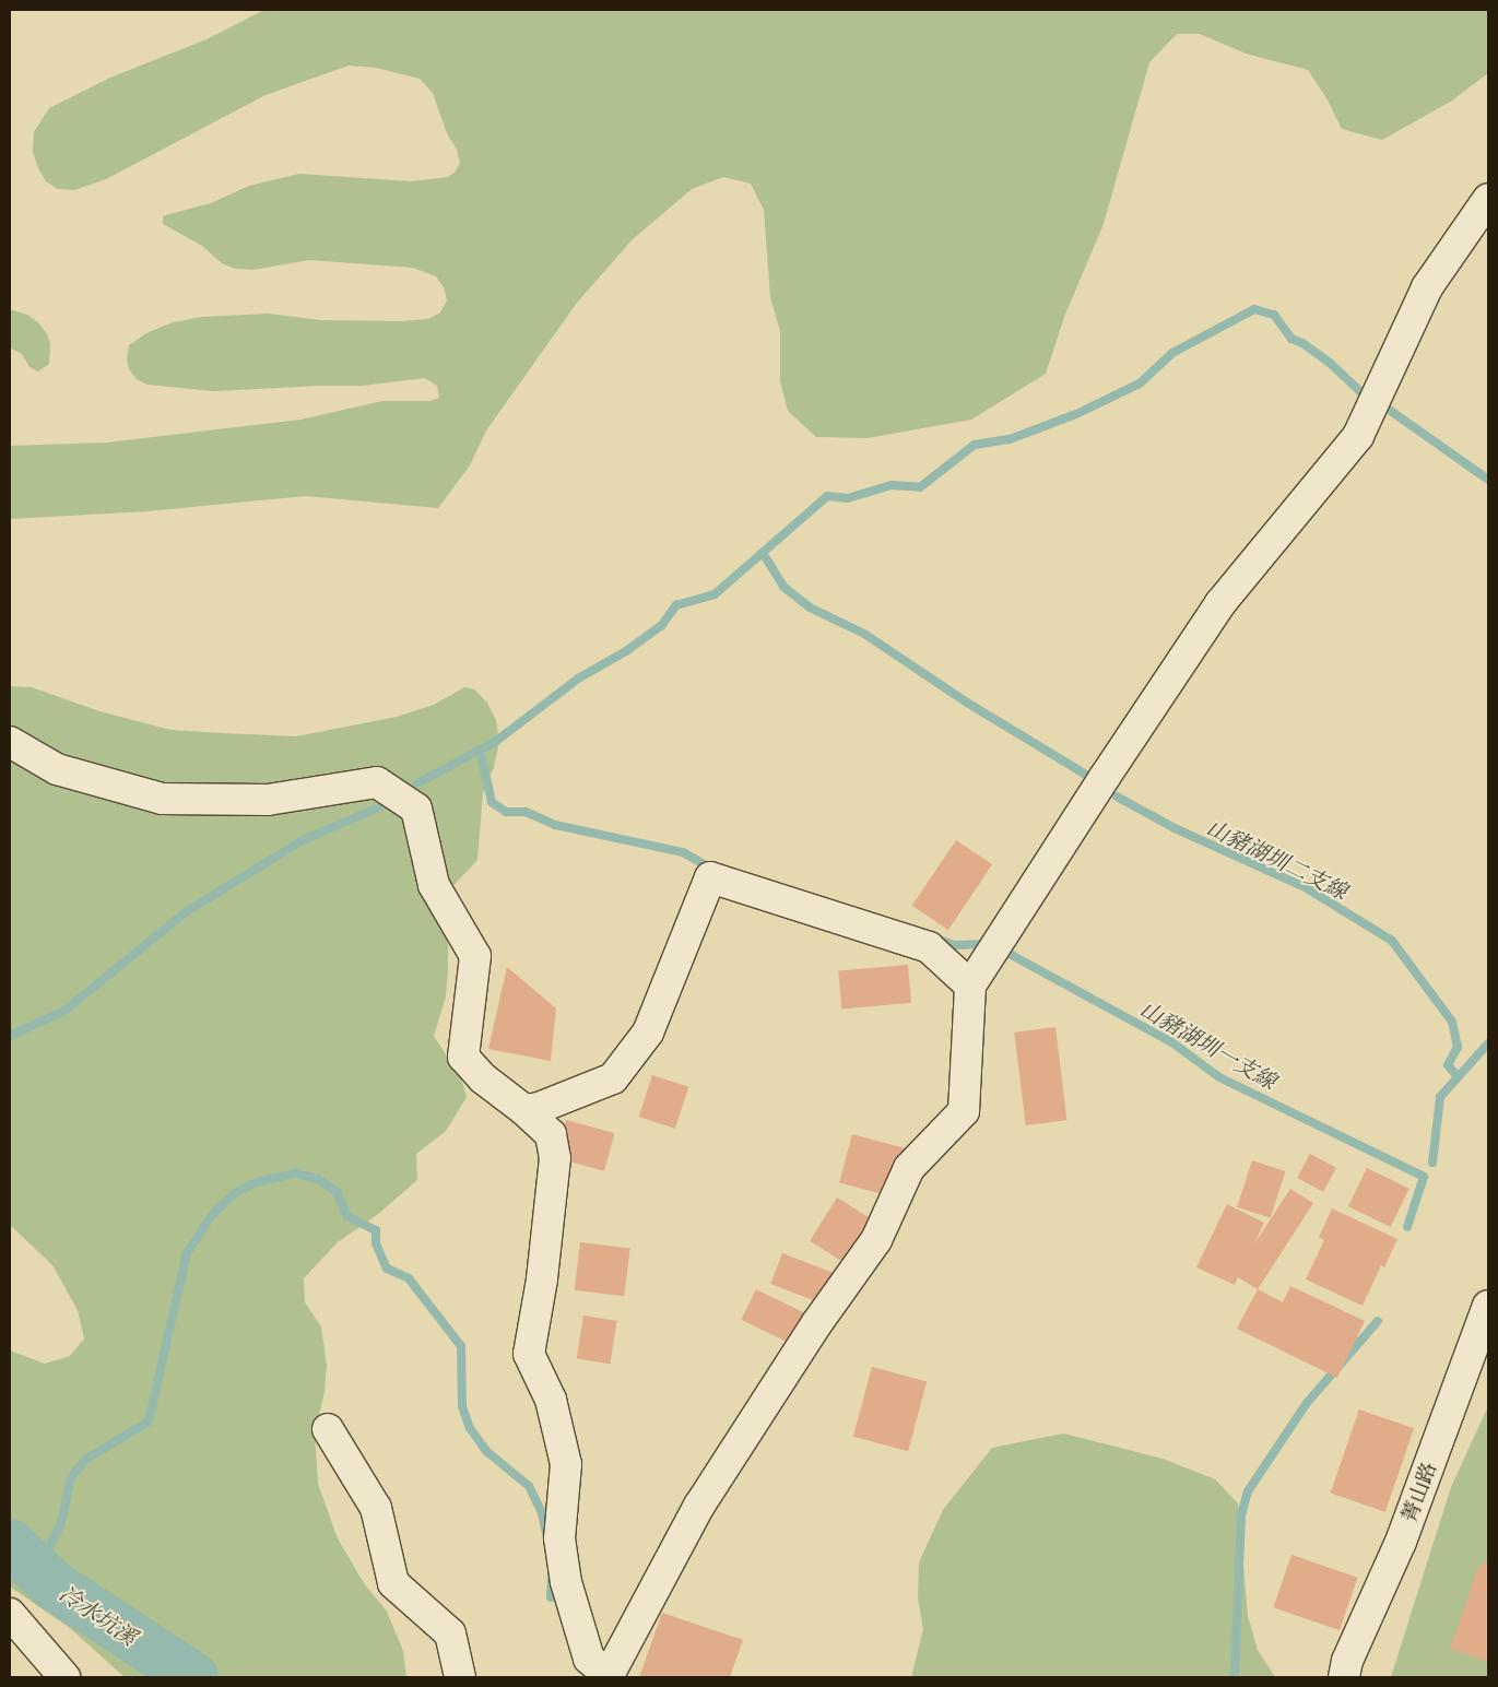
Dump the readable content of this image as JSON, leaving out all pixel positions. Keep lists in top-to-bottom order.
{
  "streets": {
    "street": ["菁山路"]
  },
  "water": ["山豬湖圳二支線", "山豬湖圳一支線", "冷水坑溪"]
}
